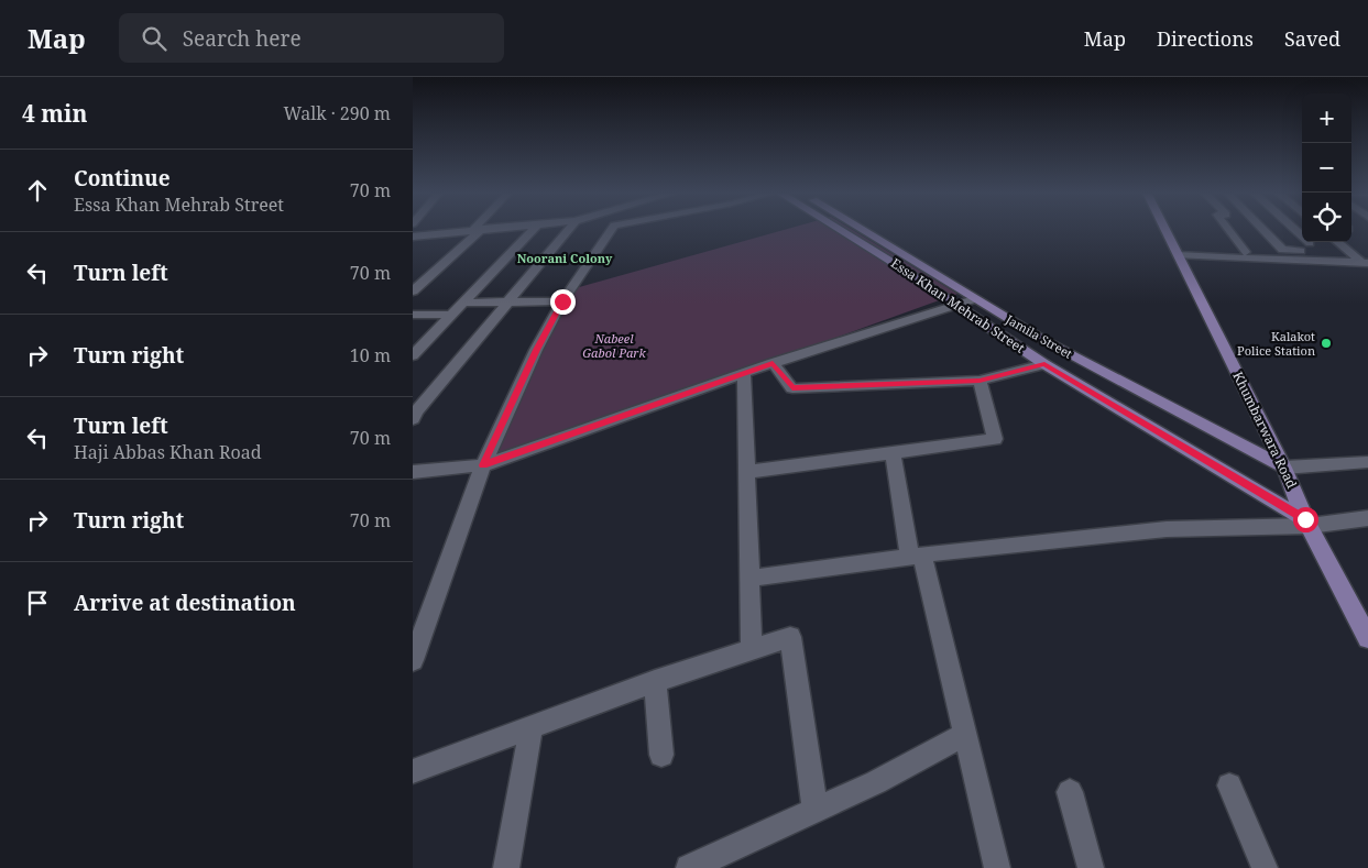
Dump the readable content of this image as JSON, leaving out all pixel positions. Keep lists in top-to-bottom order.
{
  "streets": {
    "main road": ["Essa Khan Mehrab Street", "Jamila Street", "Khumbarwara Road"]
  },
  "crossings": [
    ["Essa Khan Mehrab Street", "Khumbarwara Road"],
    ["Jamila Street", "Khumbarwara Road"]
  ],
  "districts": ["Noorani Colony"],
  "parks": ["Nabeel Gabol Park"],
  "places": ["Kalakot Police Station"],
  "page": {
    "header": "Map",
    "search": "Search here",
    "nav": ["Map", "Directions", "Saved"],
    "heading": ["4 min", "Walk · 290 m"],
    "map_buttons": ["+", "−"],
    "list": [
      ["Continue", "Essa Khan Mehrab Street", "70 m"],
      ["Turn left", "70 m"],
      ["Turn right", "10 m"],
      ["Turn left", "Haji Abbas Khan Road", "70 m"],
      ["Turn right", "70 m"],
      "Arrive at destination"
    ]
  }
}
